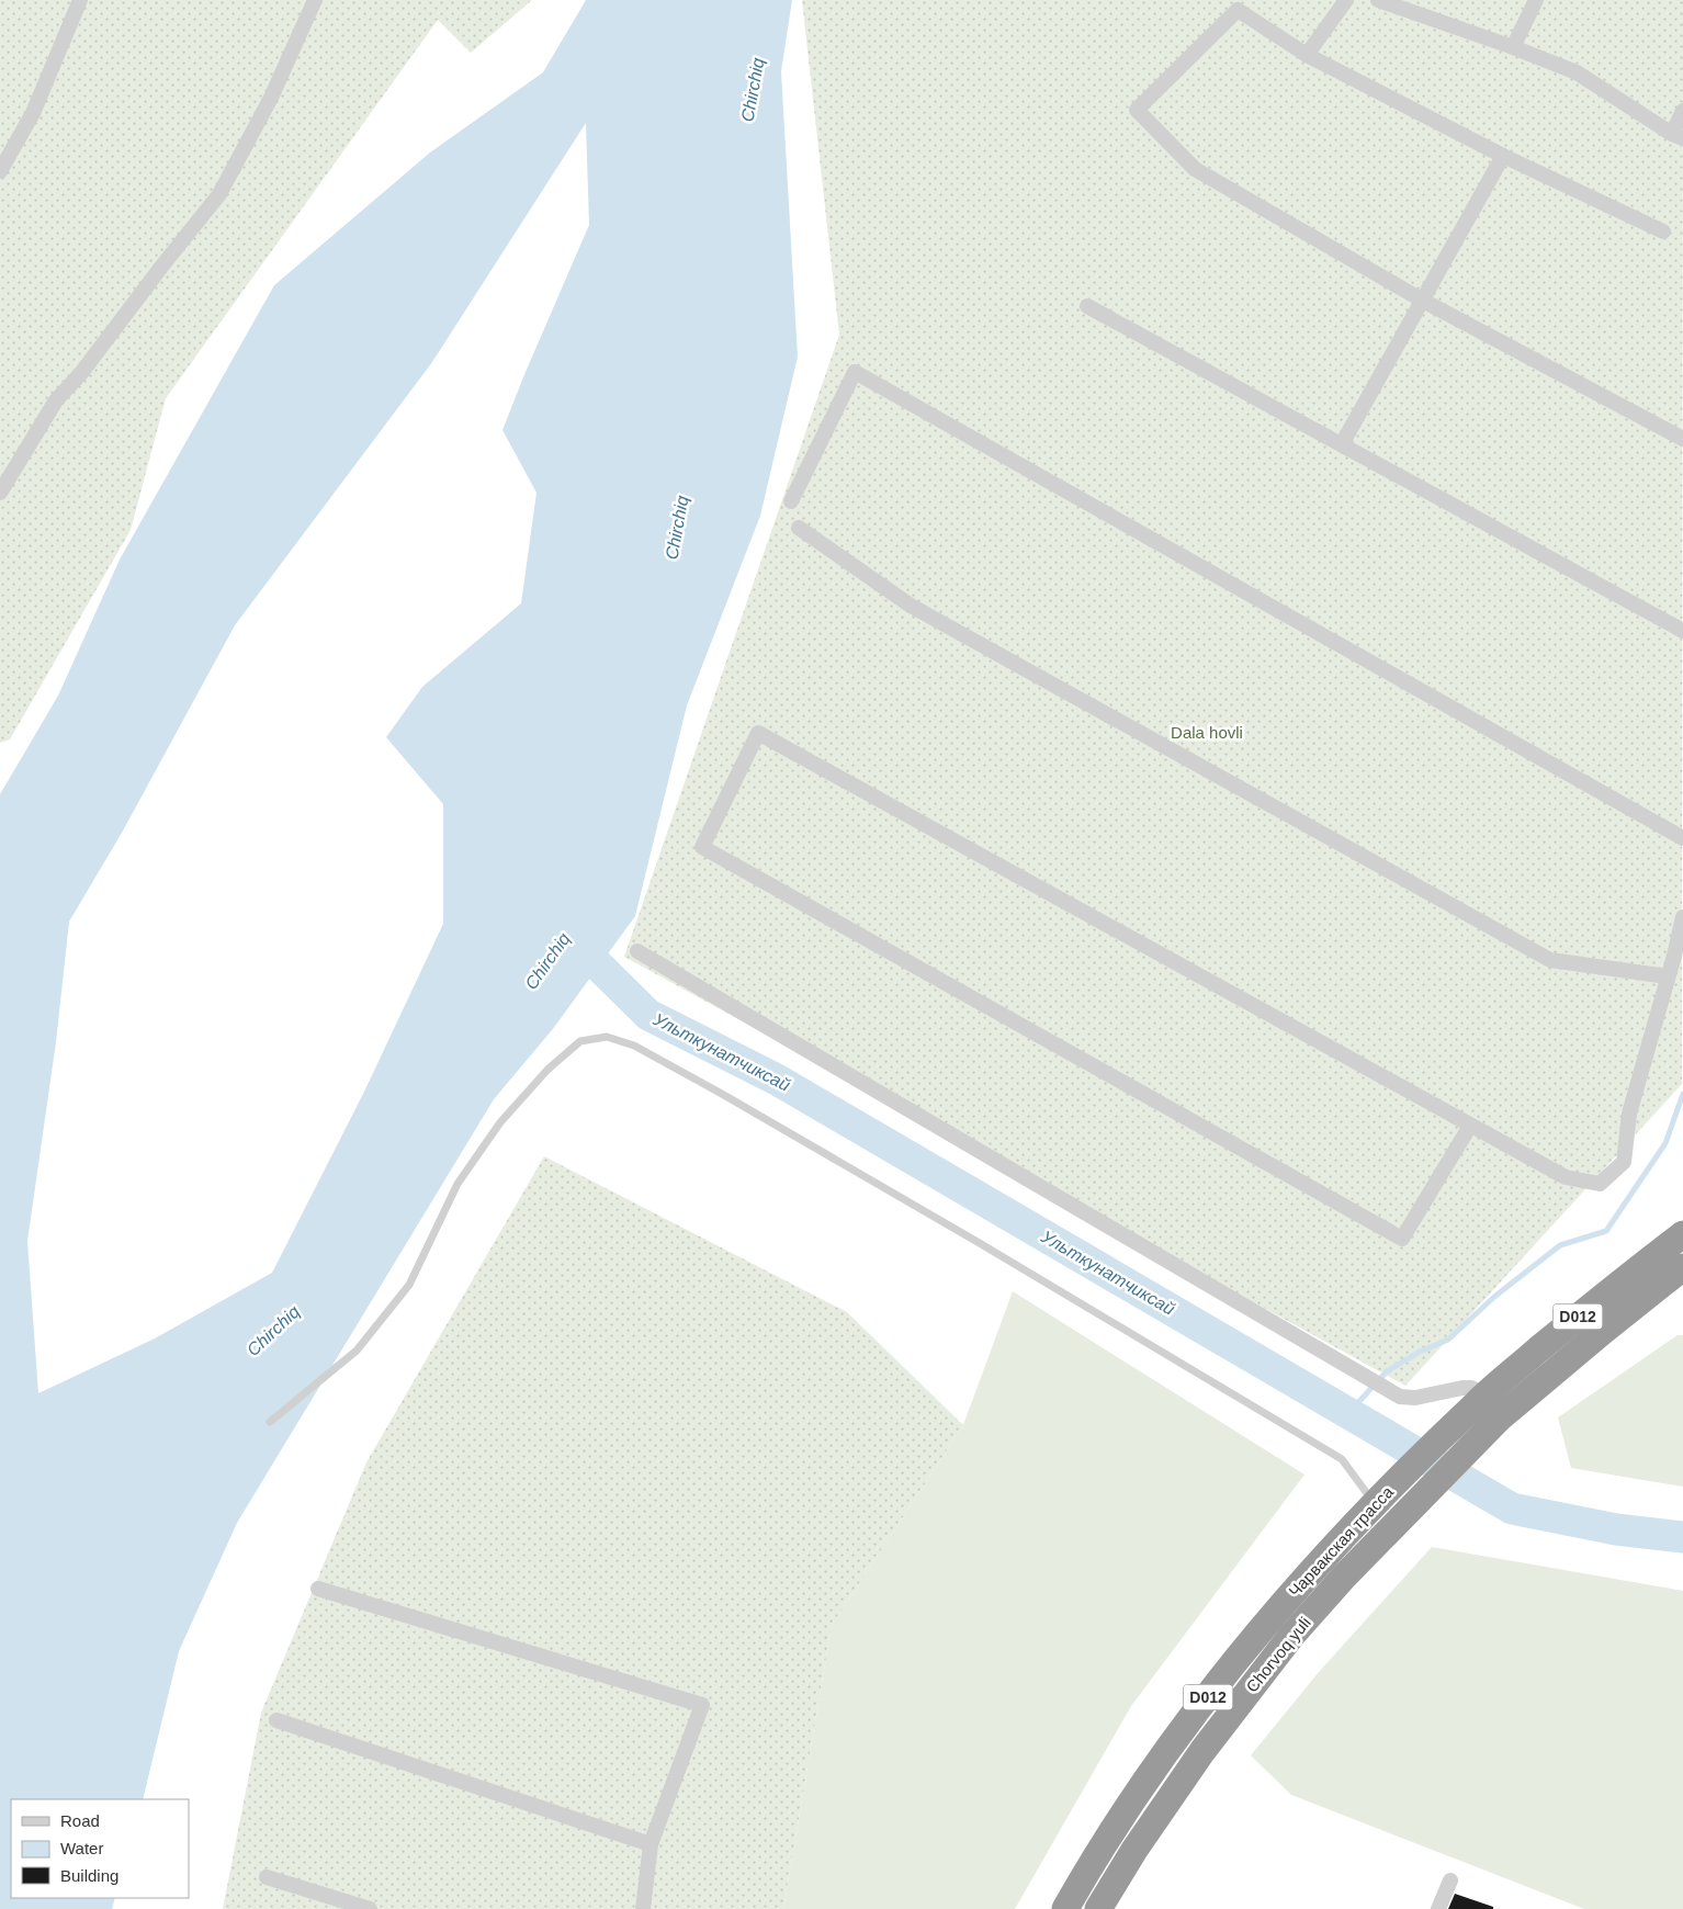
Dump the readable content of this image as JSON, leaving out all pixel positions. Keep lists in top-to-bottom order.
{
  "streets": {
    "highway": ["D012", "Чарвакская трасса", "Chorvoq yuli"]
  },
  "crossings": [
    ["Чарвакская трасса", "Chorvoq yuli"]
  ],
  "water": ["Chirchiq", "Ульткунатчиксай"],
  "parks": ["Dala hovli"],
  "legend": ["Road", "Water", "Building"]
}
